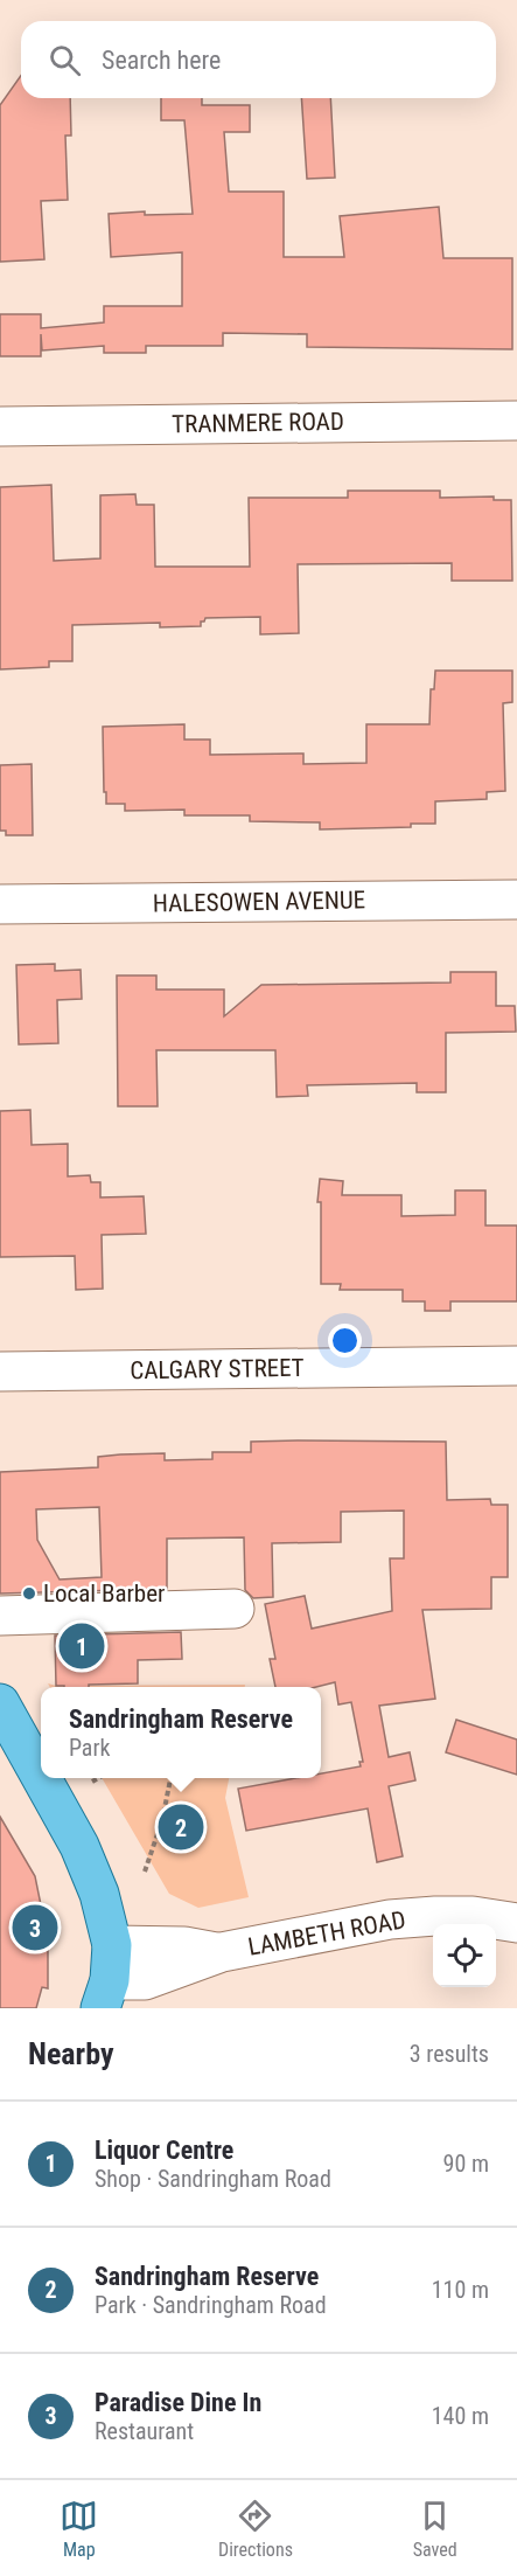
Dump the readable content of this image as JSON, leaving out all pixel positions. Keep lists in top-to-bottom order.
{
  "streets": {
    "street": [
      "TRANMERE ROAD",
      "HALESOWEN AVENUE",
      "CALGARY STREET",
      "LAMBETH ROAD"
    ]
  },
  "places": ["Local Barber"],
  "page": {
    "search": "Search here",
    "pins": ["1", "2", "3"],
    "popup": ["Sandringham Reserve", "Park"],
    "heading": ["Nearby", "3 results"],
    "list": [
      {
        "mark": "1",
        "name": "Liquor Centre",
        "note": "Shop · Sandringham Road",
        "value": "90 m"
      },
      {
        "mark": "2",
        "name": "Sandringham Reserve",
        "note": "Park · Sandringham Road",
        "value": "110 m"
      },
      {
        "mark": "3",
        "name": "Paradise Dine In",
        "note": "Restaurant",
        "value": "140 m"
      }
    ],
    "nav": ["Map", "Directions", "Saved"]
  }
}
